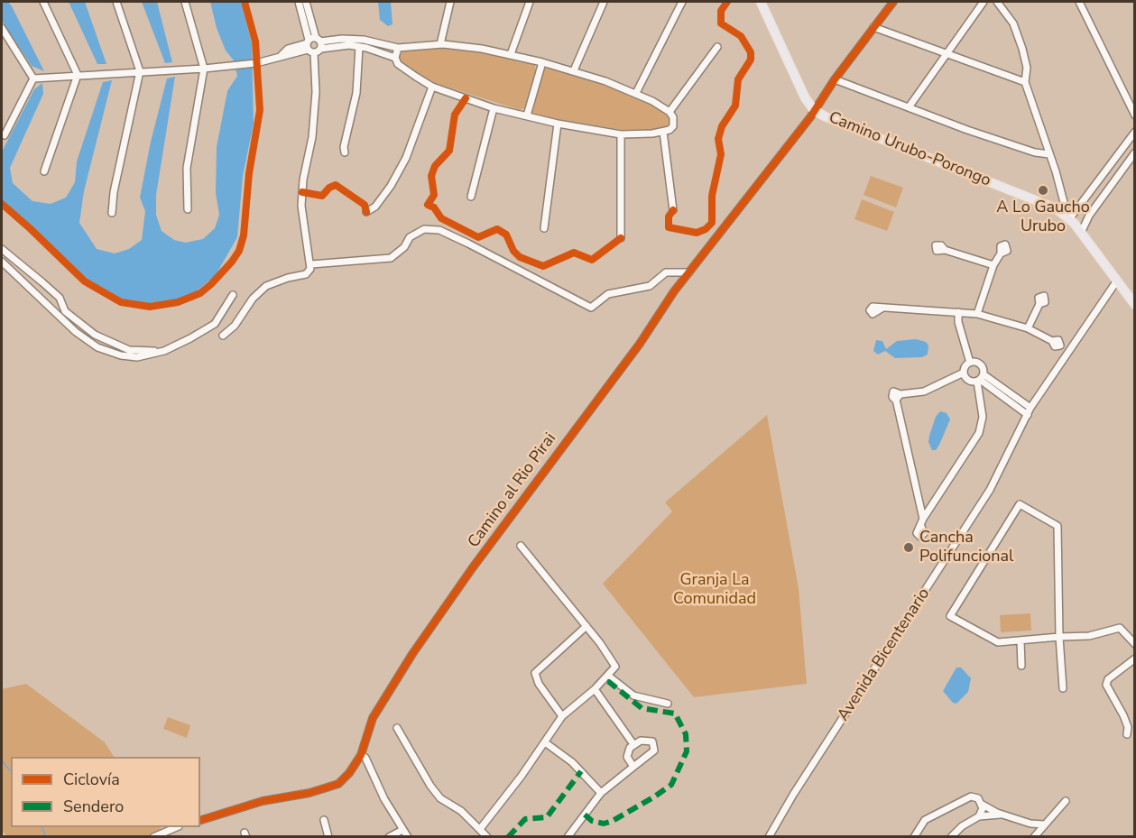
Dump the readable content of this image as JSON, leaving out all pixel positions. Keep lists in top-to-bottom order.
{
  "streets": {
    "main road": ["Camino Urubo-Porongo"],
    "street": ["Camino al Rio Pirai", "Avenida Bicentenario"]
  },
  "crossings": [
    ["Camino Urubo-Porongo", "Camino al Rio Pirai"],
    ["Camino Urubo-Porongo", "Avenida Bicentenario"]
  ],
  "parks": ["Granja La Comunidad"],
  "places": ["A Lo Gaucho Urubo", "Cancha Polifuncional"],
  "legend": ["Ciclovía", "Sendero"]
}
